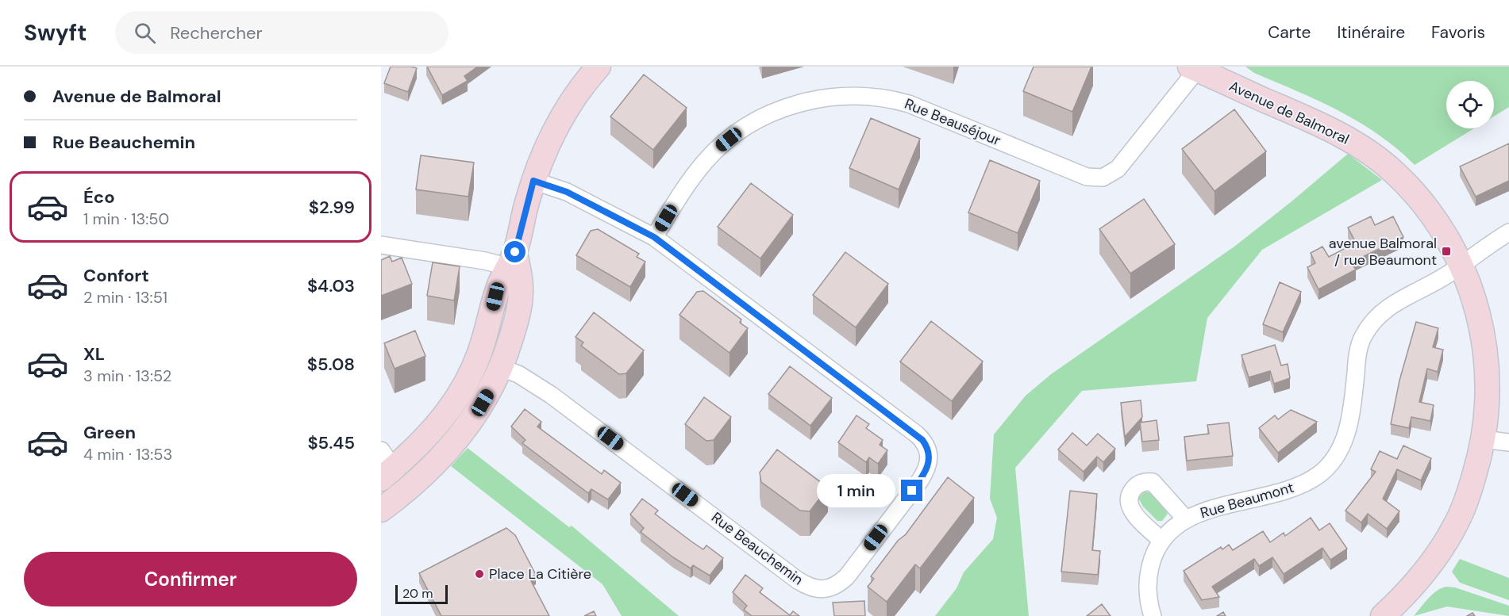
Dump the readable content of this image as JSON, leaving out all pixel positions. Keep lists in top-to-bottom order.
{
  "streets": {
    "street": [
      "Avenue de Balmoral",
      "Rue Beauséjour",
      "Rue Beaumont",
      "Rue Beauchemin"
    ]
  },
  "crossings": [
    ["Avenue de Balmoral", "Rue Beauséjour"],
    ["Avenue de Balmoral", "Rue Beaumont"],
    ["Rue Beauséjour", "Rue Beauchemin"]
  ],
  "places": {
    "transit": ["avenue Balmoral / rue Beaumont"],
    "other": ["Place La Citière"]
  },
  "scale_bar": "20 m",
  "page": {
    "header": "Swyft",
    "search": "Rechercher",
    "nav": ["Carte", "Itinéraire", "Favoris"],
    "banner": ["Avenue de Balmoral", "Rue Beauchemin"],
    "list": [
      {
        "name": "Éco",
        "note": "1 min · 13:50",
        "value": "$2.99"
      },
      {
        "name": "Confort",
        "note": "2 min · 13:51",
        "value": "$4.03"
      },
      {
        "name": "XL",
        "note": "3 min · 13:52",
        "value": "$5.08"
      },
      {
        "name": "Green",
        "note": "4 min · 13:53",
        "value": "$5.45"
      }
    ],
    "bubble": "1 min",
    "buttons": "Confirmer",
    "scale": "20 m"
  }
}
